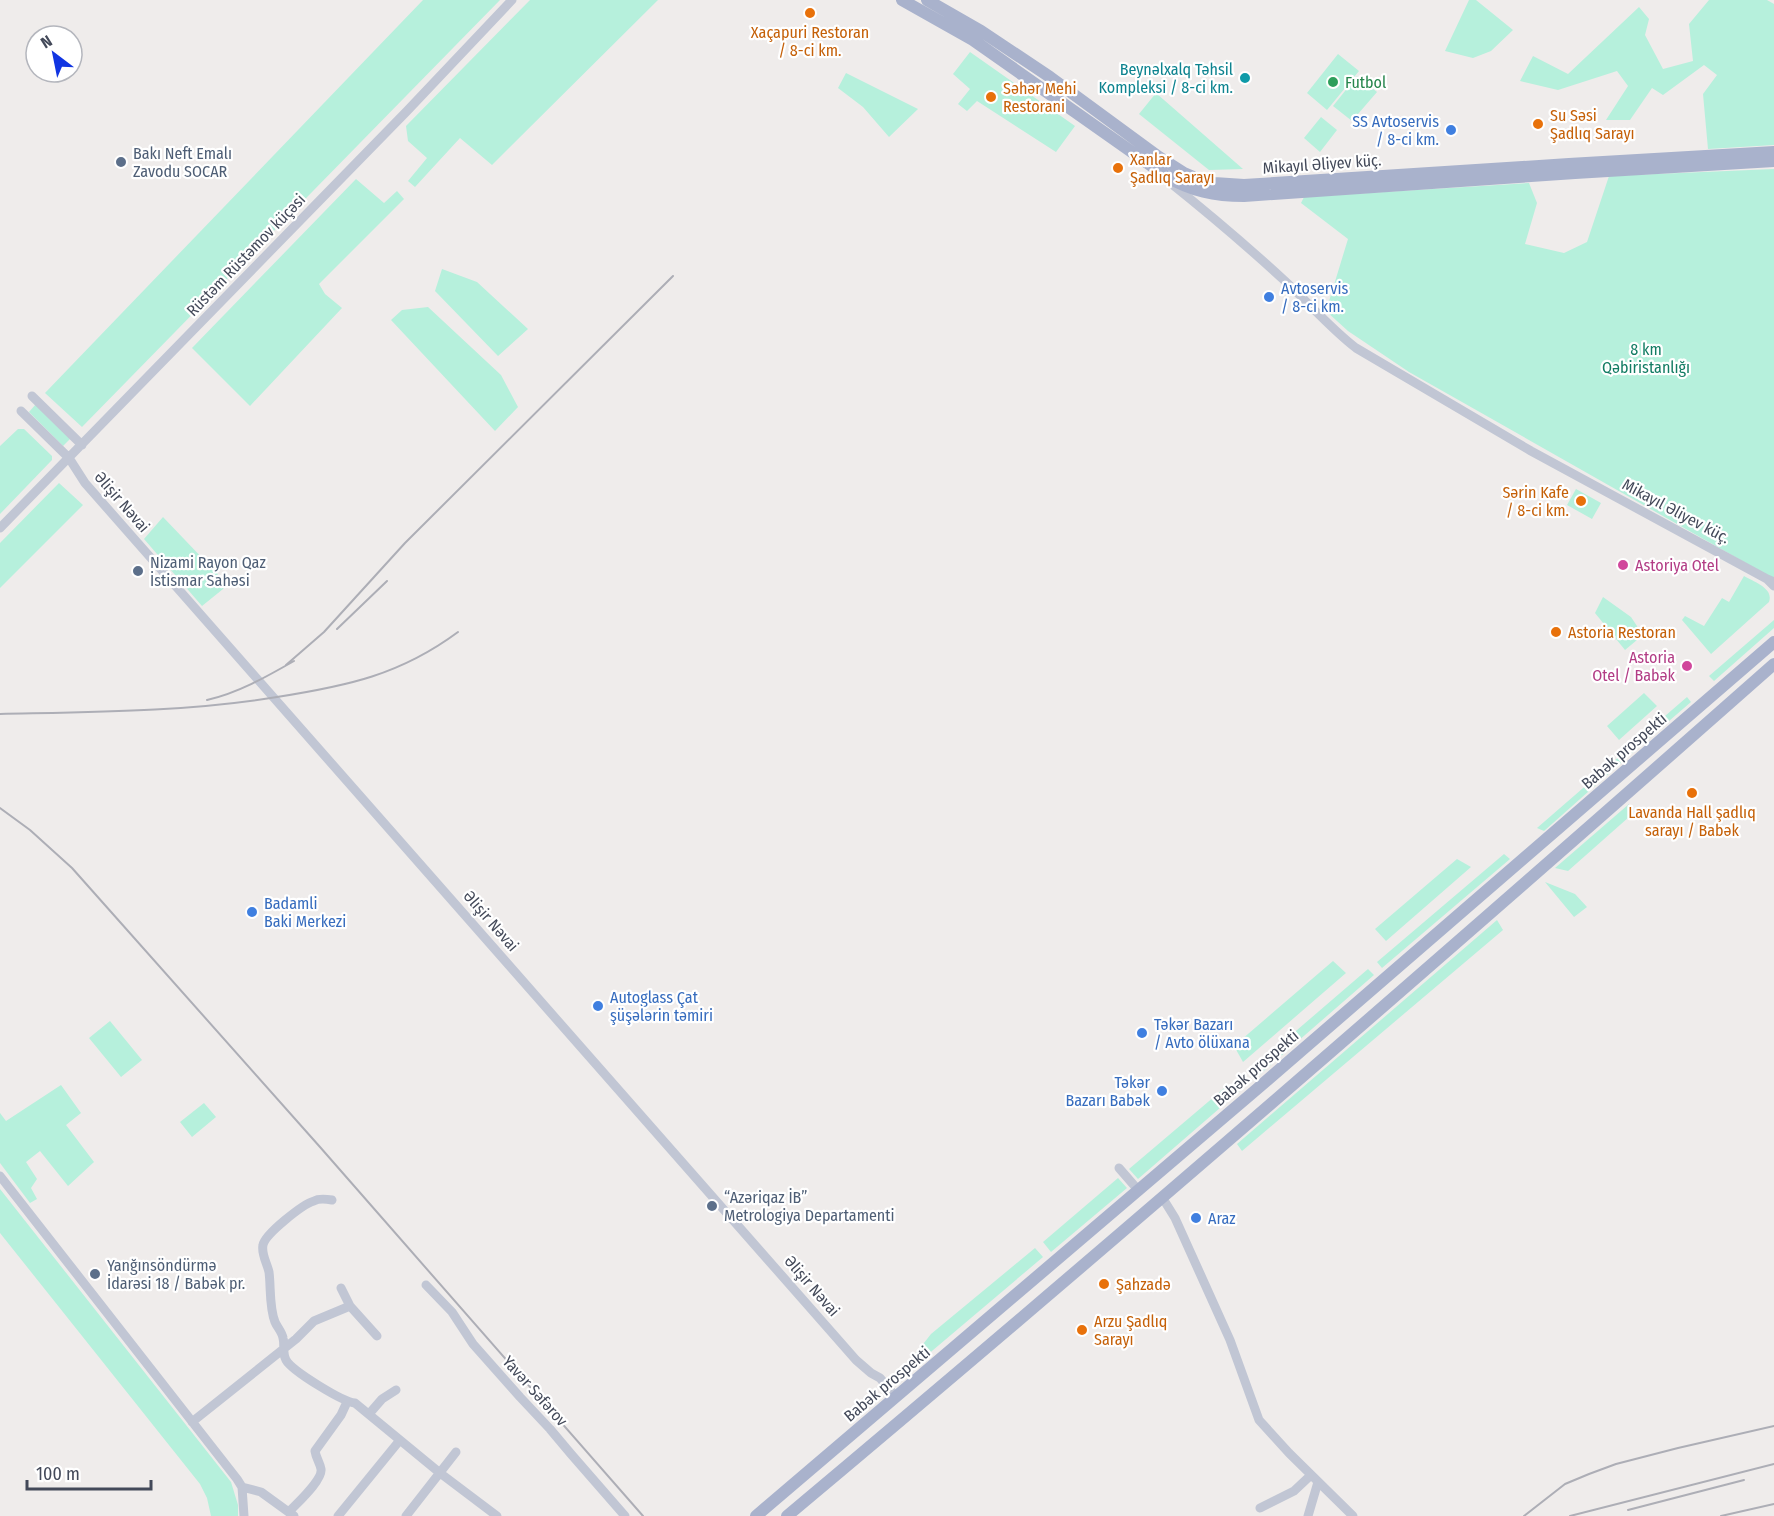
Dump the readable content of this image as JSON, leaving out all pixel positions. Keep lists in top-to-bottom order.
{
  "streets": {
    "main road": ["Mikayıl Əliyev küç.", "Babək prospekti"],
    "street": ["Rüstəm Rüstəmov küçəsi", "Əlişir Nəvai", "Yavər Səfərov"]
  },
  "crossings": [
    ["Rüstəm Rüstəmov küçəsi", "Əlişir Nəvai"],
    ["Əlişir Nəvai", "Babək prospekti"]
  ],
  "parks": ["8 km Qəbiristanlığı"],
  "places": [
    "Xaçapuri Restoran / 8-ci km.",
    "Beynəlxalq Təhsil Kompleksi / 8-ci km.",
    "Futbol",
    "Səhər Mehi Restorani",
    "Su Səsi Şadlıq Sarayı",
    "SS Avtoservis / 8-ci km.",
    "Bakı Neft Emalı Zavodu SOCAR",
    "Xanlar Şadlıq Sarayı",
    "Avtoservis / 8-ci km.",
    "Sərin Kafe / 8-ci km.",
    "Astoriya Otel",
    "Nizami Rayon Qaz İstismar Sahəsi",
    "Astoria Restoran",
    "Astoria Otel / Babək",
    "Lavanda Hall şadlıq sarayı / Babək",
    "Badamli Baki Merkezi",
    "Autoglass Çat şüşələrin təmiri",
    "Təkər Bazarı / Avto ölüxana",
    "Təkər Bazarı Babək",
    "“Azəriqaz İB” Metrologiya Departamenti",
    "Araz",
    "Yanğınsöndürmə İdarəsi 18 / Babək pr.",
    "Şahzadə",
    "Arzu Şadlıq Sarayı"
  ],
  "scale_bar": "100 m",
  "north": "top left"
}
